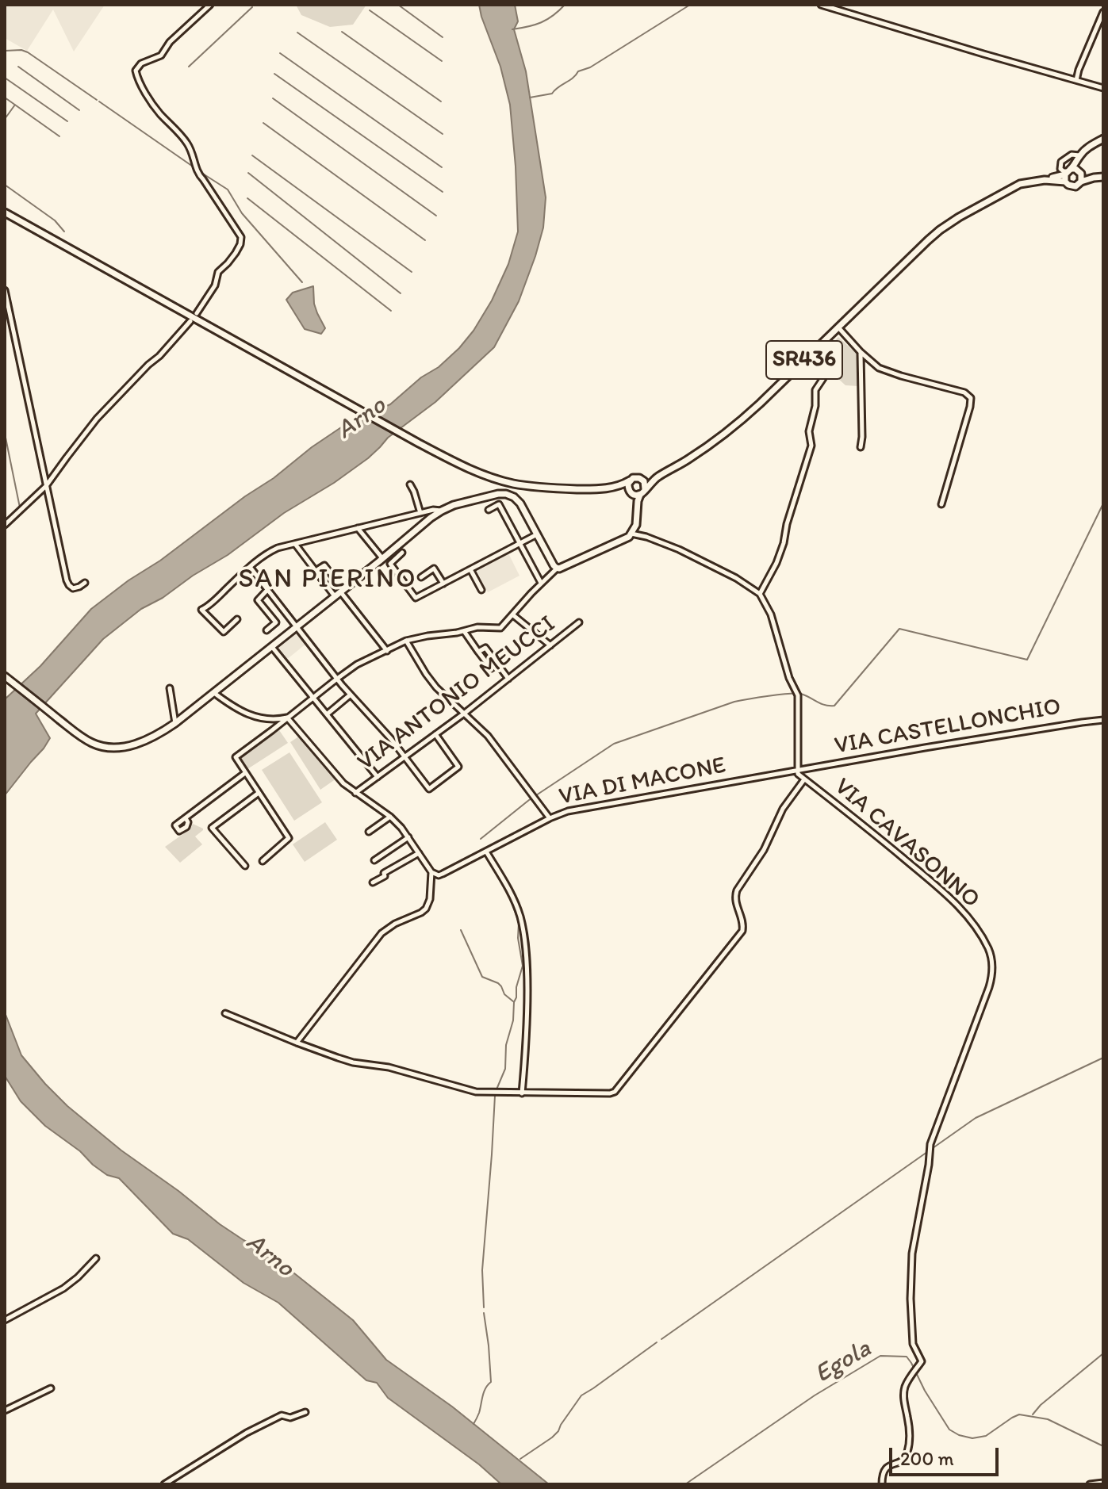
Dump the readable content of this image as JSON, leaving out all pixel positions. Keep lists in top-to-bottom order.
{
  "streets": {
    "main road": ["SR436"],
    "street": [
      "VIA ANTONIO MEUCCI",
      "VIA CASTELLONCHIO",
      "VIA DI MACONE",
      "VIA CAVASONNO"
    ]
  },
  "crossings": [
    ["VIA CASTELLONCHIO", "VIA DI MACONE"],
    ["VIA CASTELLONCHIO", "VIA CAVASONNO"],
    ["VIA DI MACONE", "VIA CAVASONNO"]
  ],
  "districts": ["SAN PIERINO"],
  "water": ["Arno", "Egola"],
  "scale_bar": "200 m"
}
